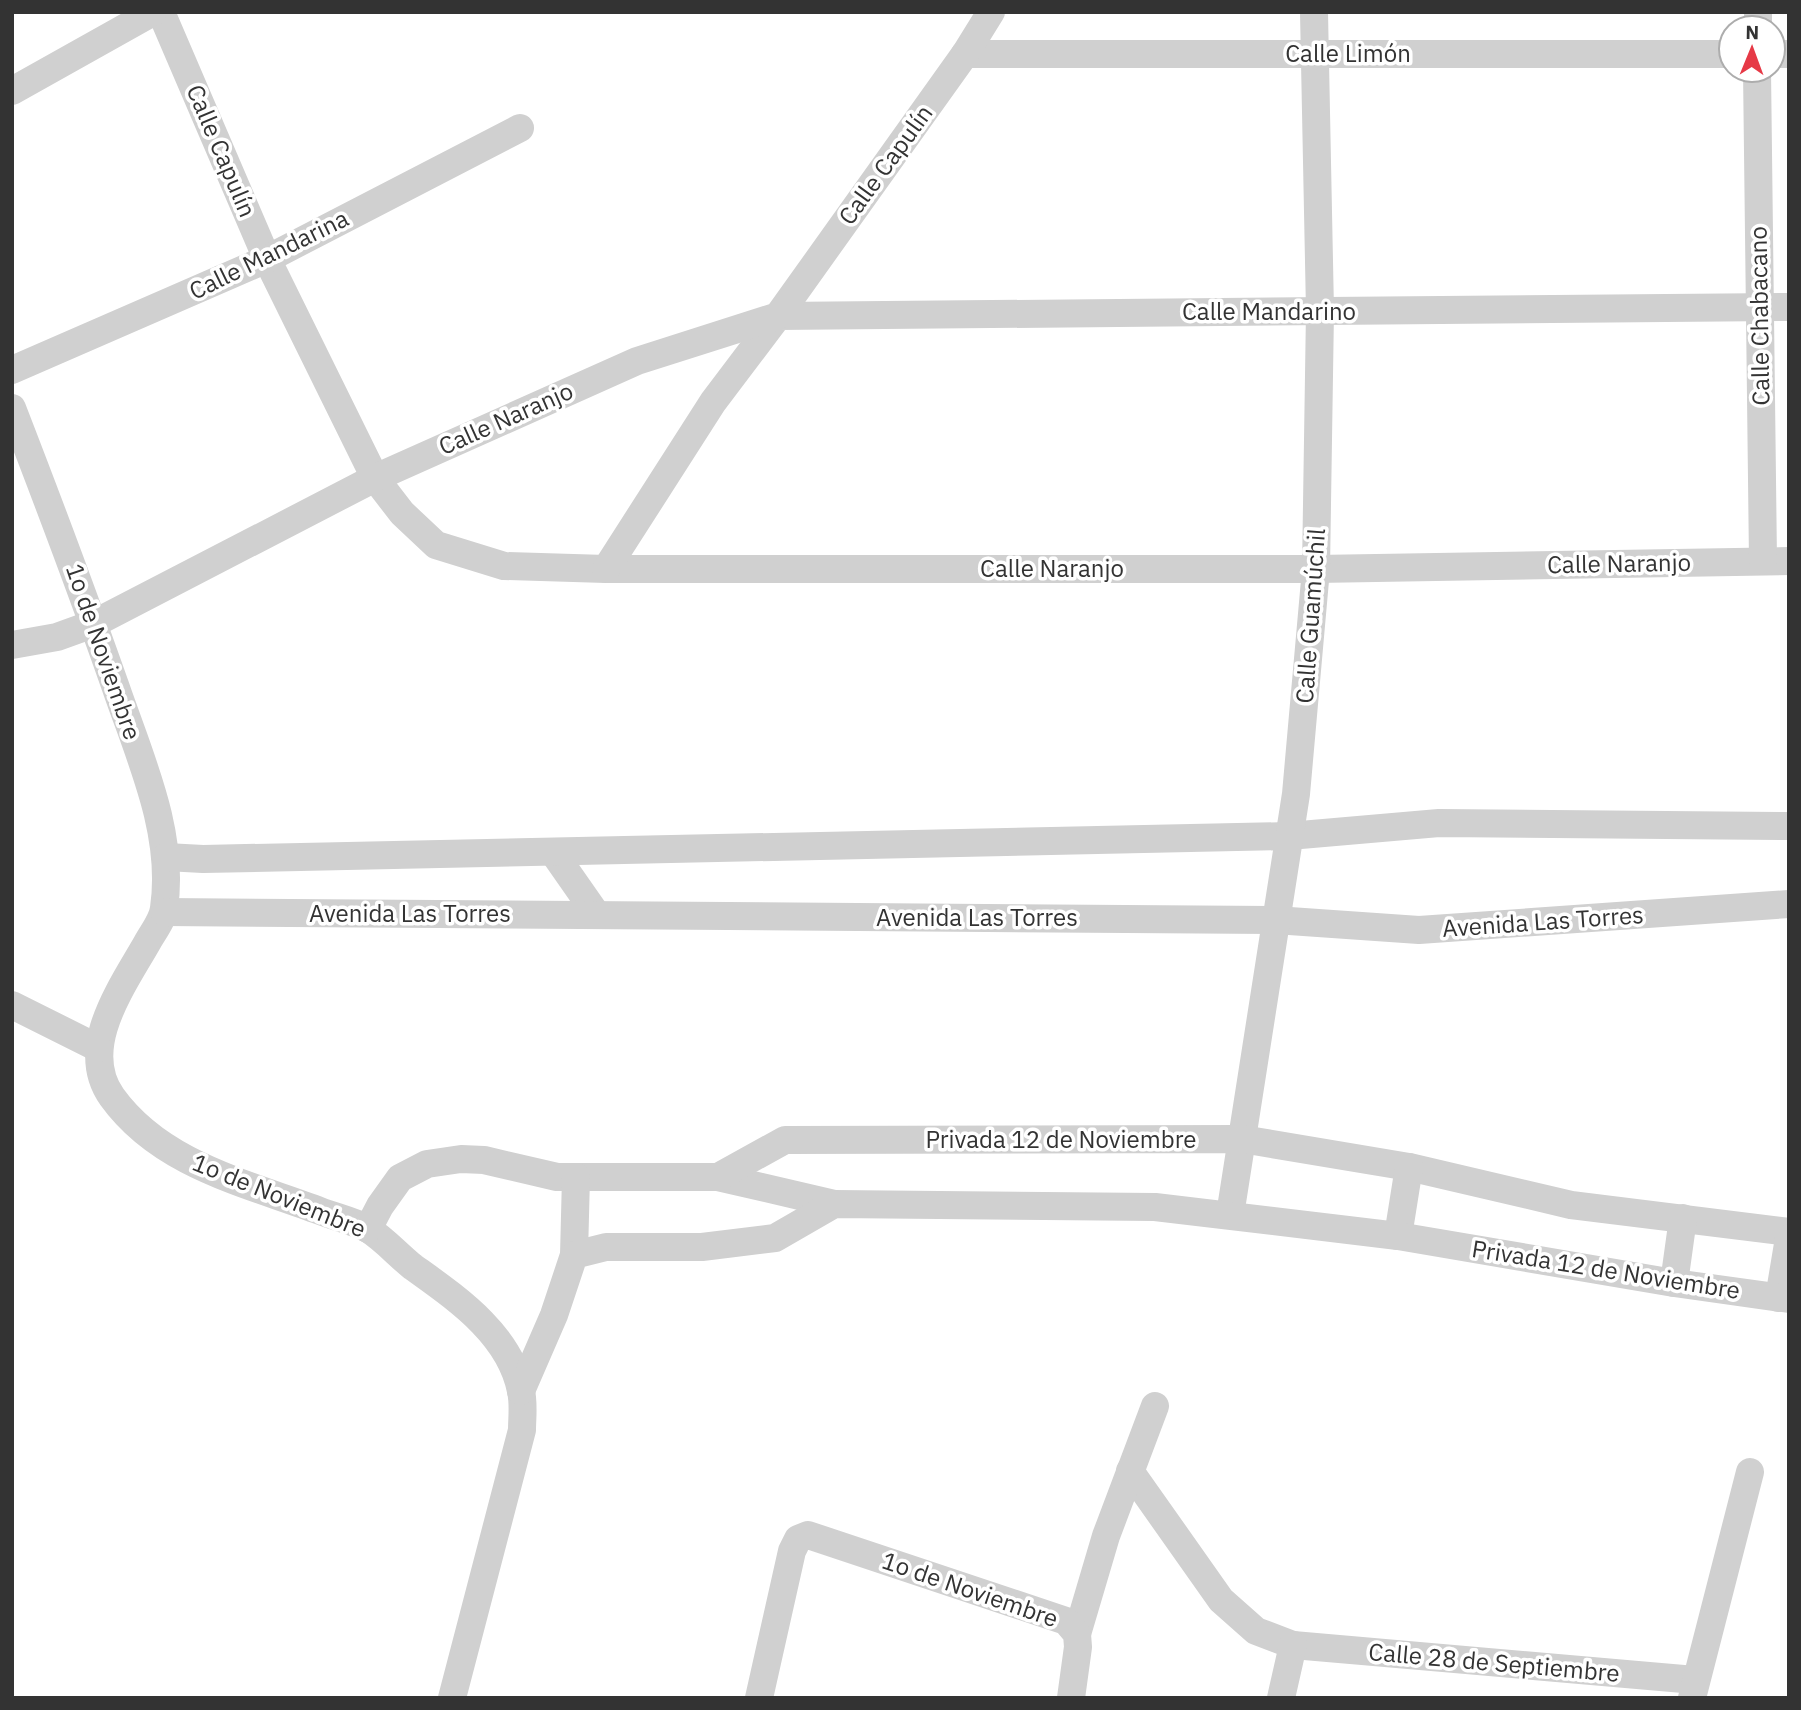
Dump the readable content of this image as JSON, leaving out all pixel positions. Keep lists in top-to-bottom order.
{
  "streets": {
    "street": [
      "Calle Limón",
      "Calle Capulín",
      "Calle Mandarina",
      "Calle Mandarino",
      "Calle Chabacano",
      "Calle Naranjo",
      "Calle Guamúchil",
      "1o de Noviembre",
      "Avenida Las Torres",
      "Privada 12 de Noviembre",
      "Calle 28 de Septiembre"
    ]
  },
  "crossings": [
    ["Calle Limón", "Calle Capulín"],
    ["Calle Limón", "Calle Guamúchil"],
    ["Calle Capulín", "Calle Mandarina"],
    ["Calle Capulín", "Calle Mandarino"],
    ["Calle Capulín", "Calle Naranjo"],
    ["Calle Mandarino", "Calle Chabacano"],
    ["Calle Mandarino", "Calle Naranjo"],
    ["Calle Mandarino", "Calle Guamúchil"],
    ["Calle Chabacano", "Calle Naranjo"],
    ["Calle Naranjo", "Calle Guamúchil"],
    ["Calle Naranjo", "1o de Noviembre"],
    ["Calle Guamúchil", "Avenida Las Torres"],
    ["Calle Guamúchil", "Privada 12 de Noviembre"],
    ["1o de Noviembre", "Avenida Las Torres"],
    ["1o de Noviembre", "Privada 12 de Noviembre"]
  ],
  "north": "top"
}
